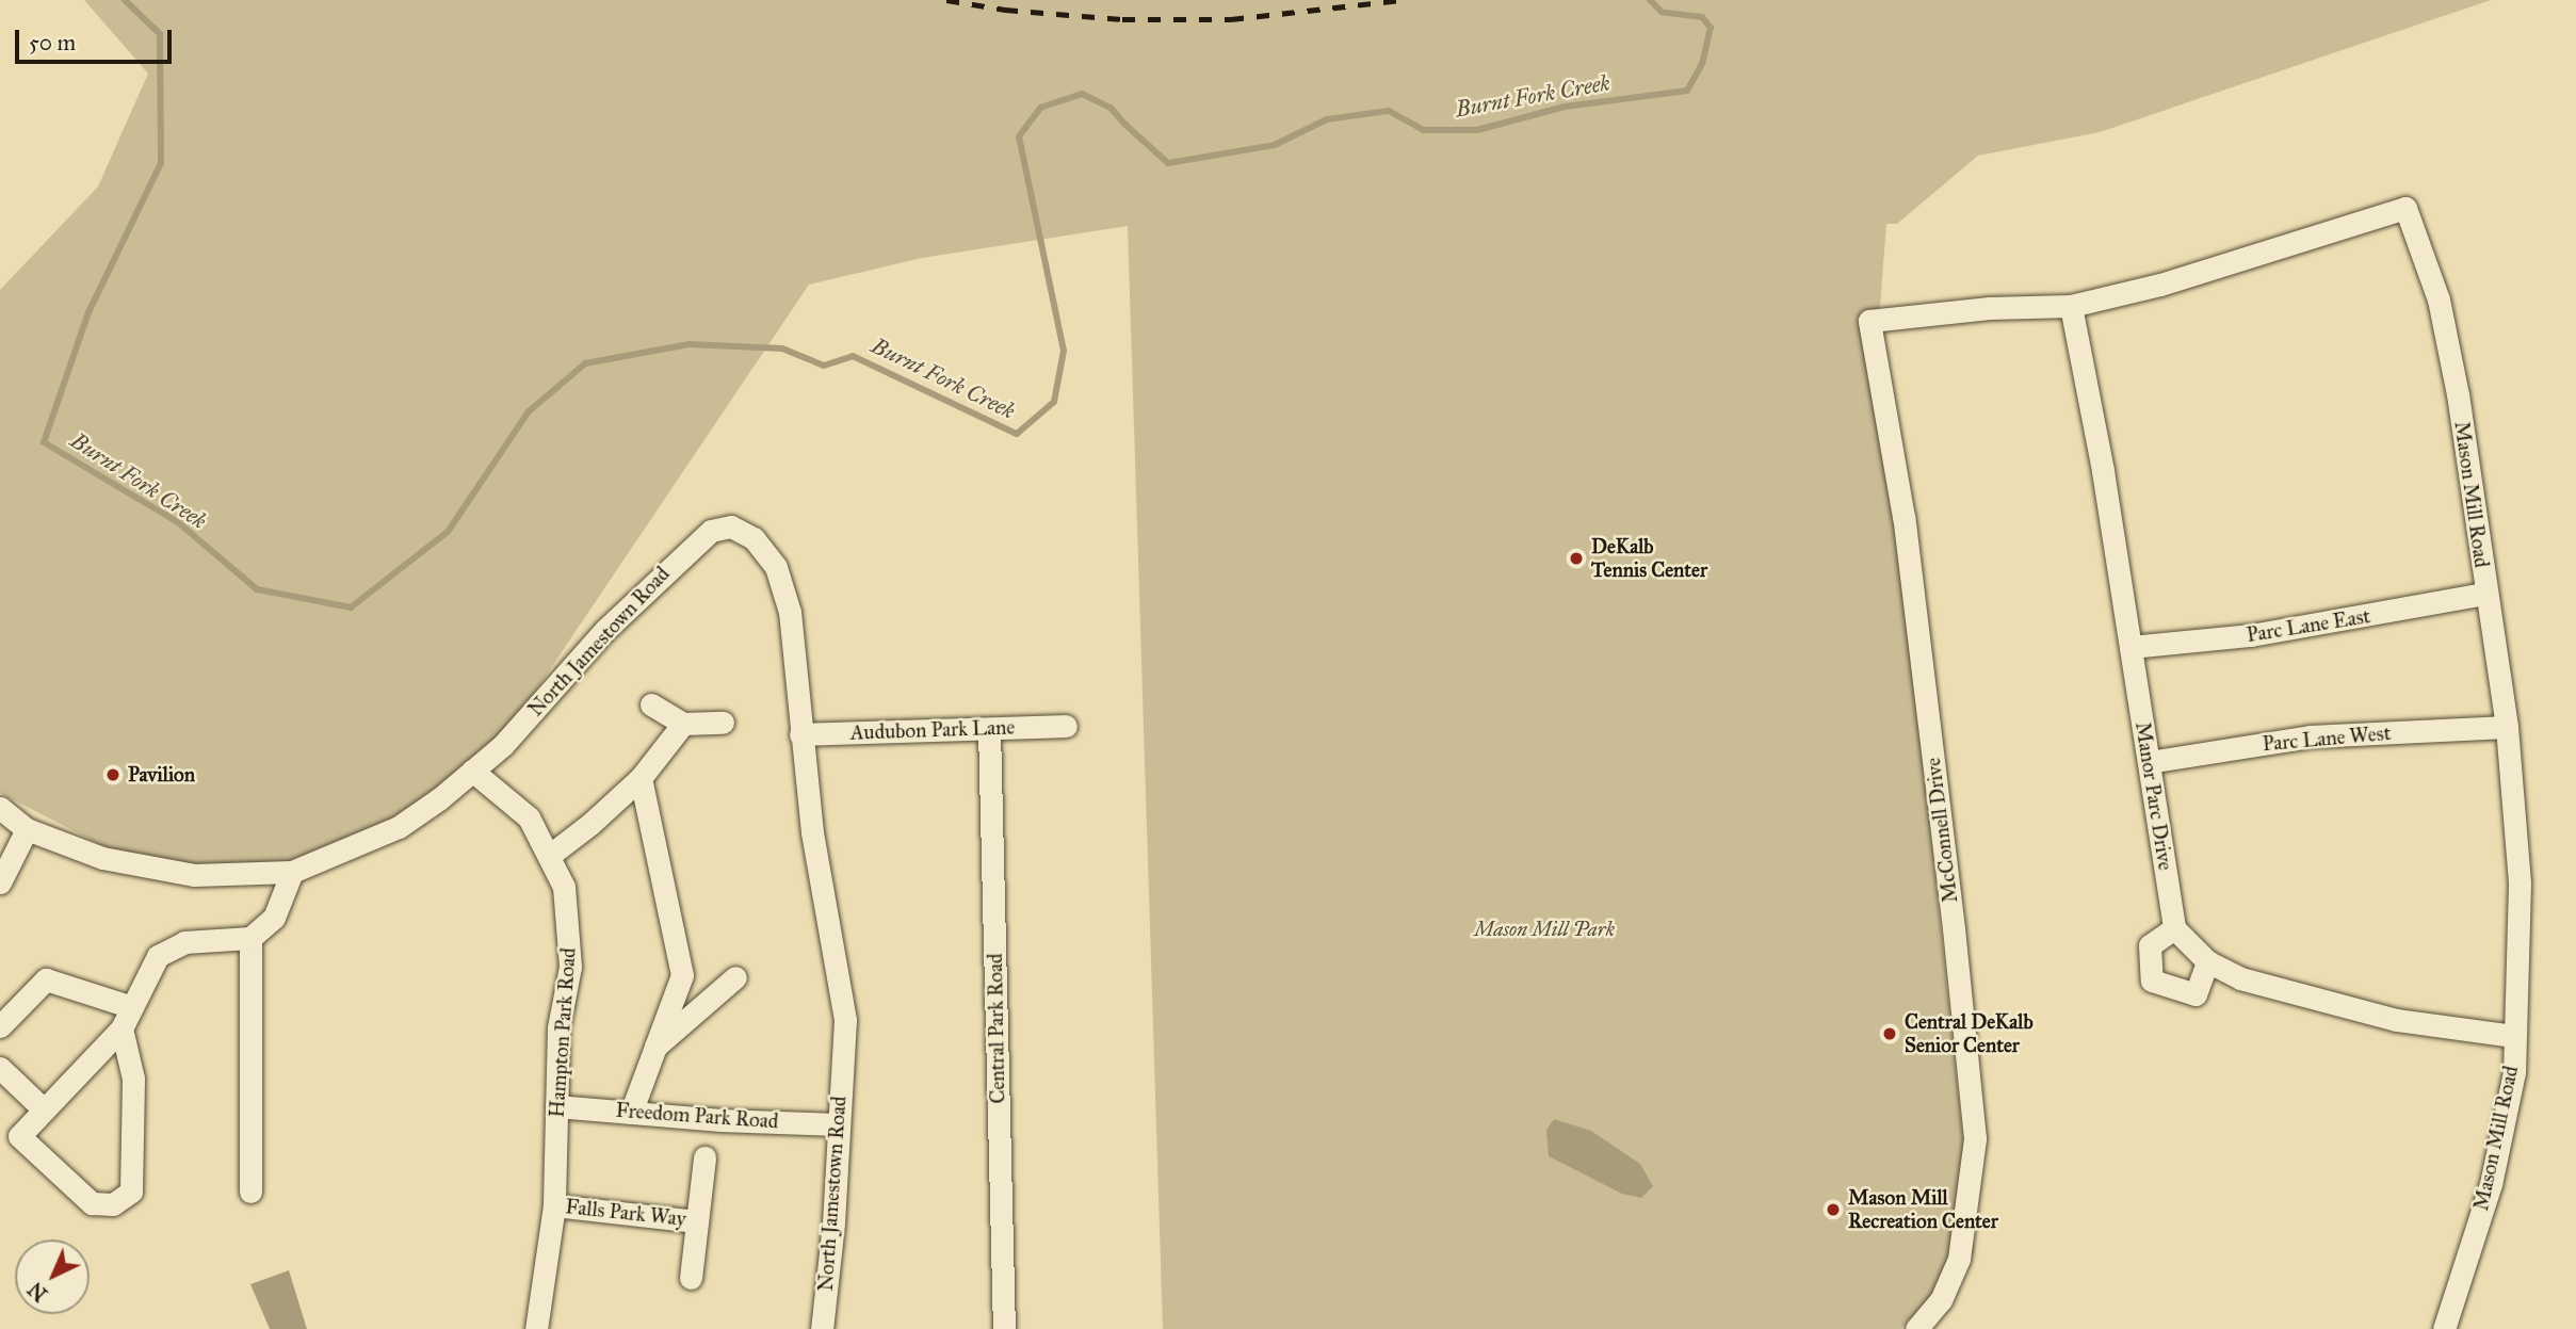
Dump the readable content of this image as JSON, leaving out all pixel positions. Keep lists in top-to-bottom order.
{
  "streets": {
    "street": [
      "Mason Mill Road",
      "Parc Lane East",
      "North Jamestown Road",
      "Audubon Park Lane",
      "Parc Lane West",
      "Manor Parc Drive",
      "McConnell Drive",
      "Central Park Road",
      "Hampton Park Road",
      "Freedom Park Road",
      "Falls Park Way"
    ]
  },
  "crossings": [
    ["Mason Mill Road", "Parc Lane East"],
    ["Mason Mill Road", "Parc Lane West"],
    ["Mason Mill Road", "Manor Parc Drive"],
    ["Mason Mill Road", "McConnell Drive"],
    ["Parc Lane East", "Manor Parc Drive"],
    ["North Jamestown Road", "Audubon Park Lane"],
    ["North Jamestown Road", "Hampton Park Road"],
    ["North Jamestown Road", "Freedom Park Road"],
    ["Audubon Park Lane", "Central Park Road"],
    ["Parc Lane West", "Manor Parc Drive"],
    ["Hampton Park Road", "Freedom Park Road"],
    ["Hampton Park Road", "Falls Park Way"]
  ],
  "water": ["Burnt Fork Creek"],
  "parks": ["Mason Mill Park"],
  "places": [
    "DeKalb Tennis Center",
    "Pavilion",
    "Central DeKalb Senior Center",
    "Mason Mill Recreation Center"
  ],
  "scale_bar": "50 m",
  "north": "bottom left"
}
